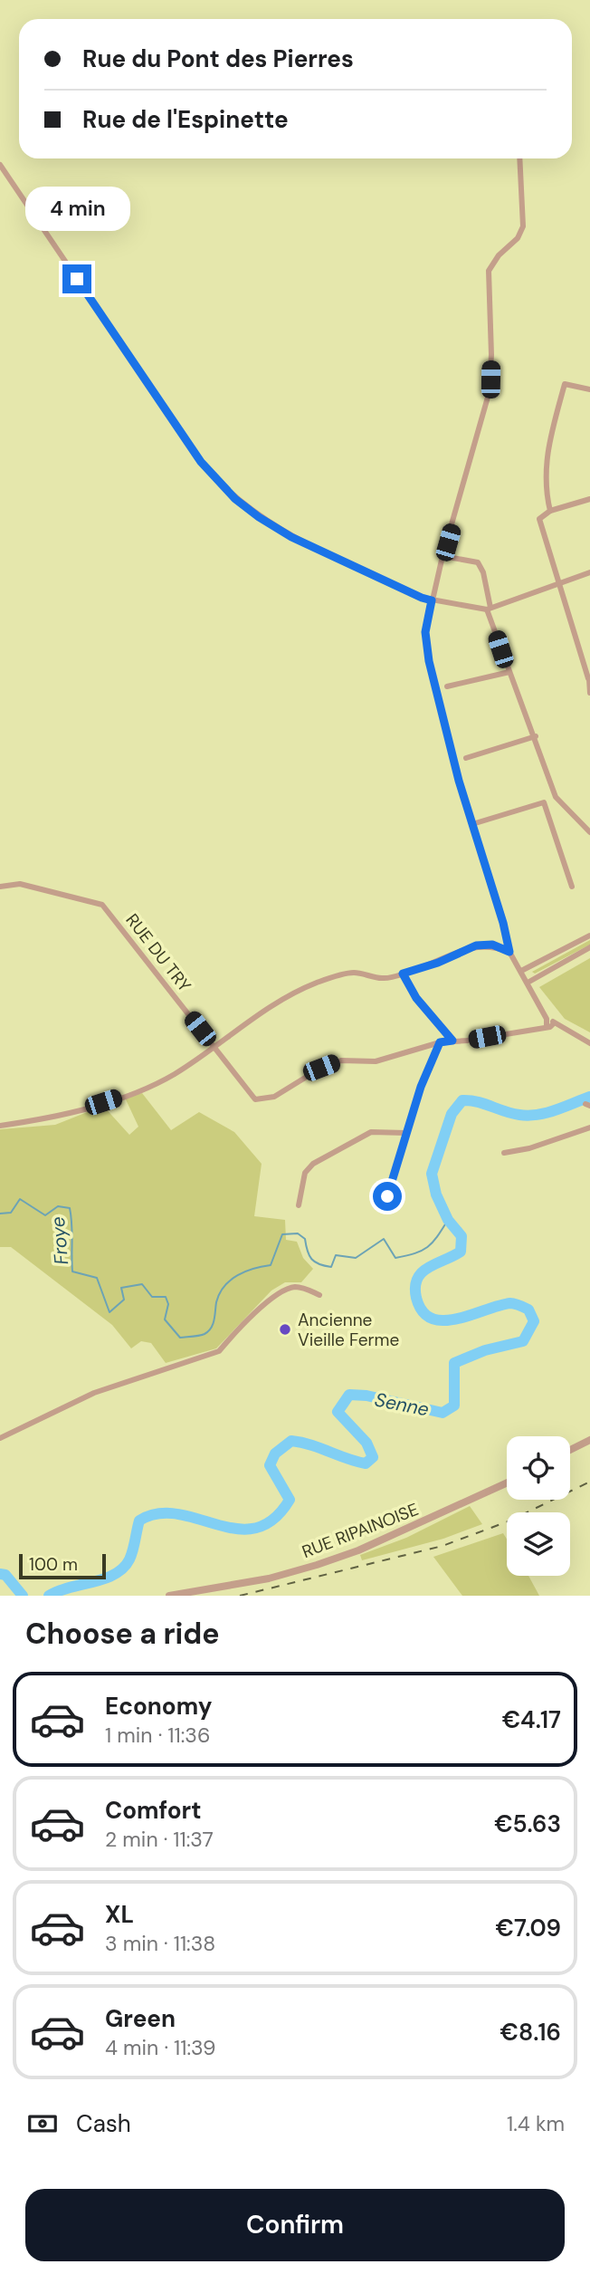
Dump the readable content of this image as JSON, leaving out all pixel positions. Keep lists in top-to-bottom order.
{
  "streets": {
    "street": ["RUE DU TRY", "RUE RIPAINOISE"]
  },
  "water": ["Froye", "Senne"],
  "places": ["Ancienne Vieille Ferme"],
  "scale_bar": "100 m",
  "page": {
    "banner": ["Rue du Pont des Pierres", "Rue de l'Espinette"],
    "bubble": "4 min",
    "scale": "100 m",
    "heading": "Choose a ride",
    "list": [
      {
        "name": "Economy",
        "note": "1 min · 11:36",
        "value": "€4.17"
      },
      {
        "name": "Comfort",
        "note": "2 min · 11:37",
        "value": "€5.63"
      },
      {
        "name": "XL",
        "note": "3 min · 11:38",
        "value": "€7.09"
      },
      {
        "name": "Green",
        "note": "4 min · 11:39",
        "value": "€8.16"
      }
    ],
    "pay": ["Cash", "1.4 km"],
    "buttons": "Confirm"
  }
}
